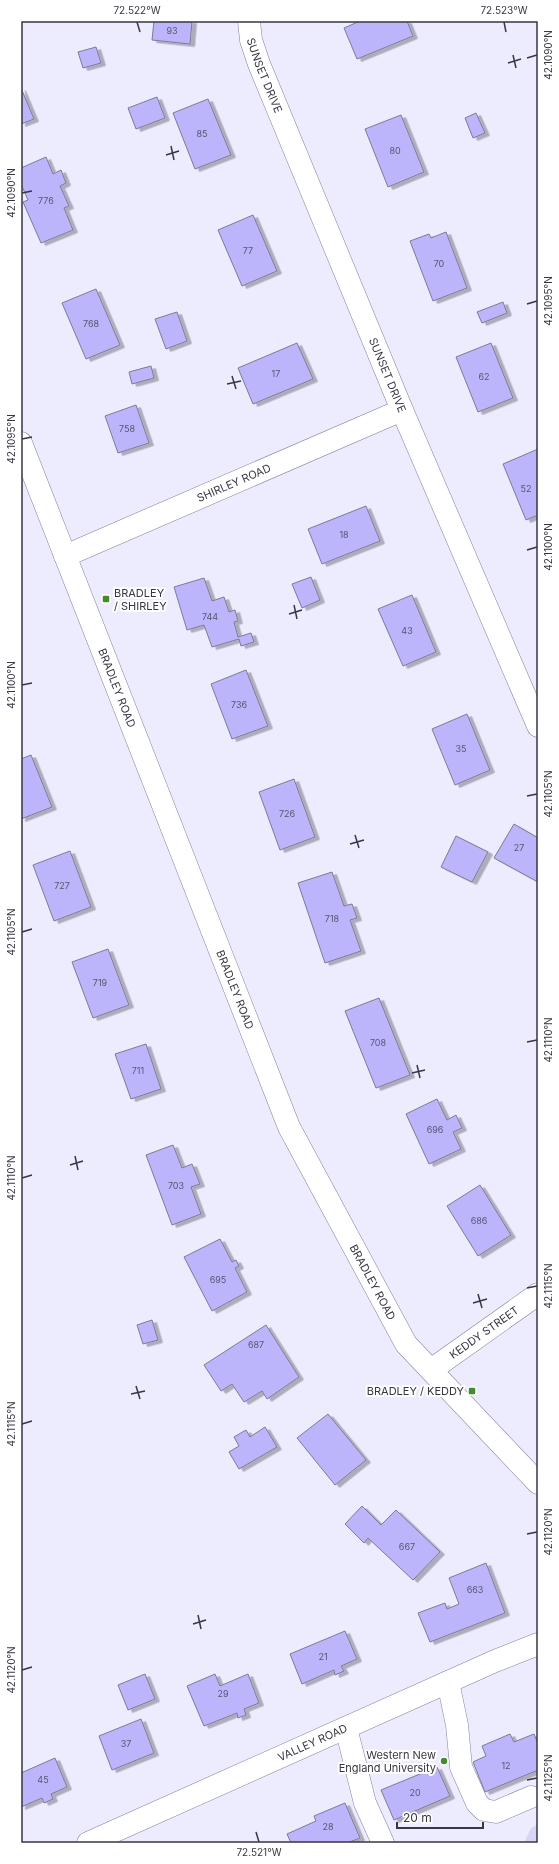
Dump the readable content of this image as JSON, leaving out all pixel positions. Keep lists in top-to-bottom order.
{
  "streets": {
    "street": [
      "SUNSET DRIVE",
      "SHIRLEY ROAD",
      "BRADLEY ROAD",
      "KEDDY STREET",
      "VALLEY ROAD"
    ]
  },
  "crossings": [
    ["SUNSET DRIVE", "SHIRLEY ROAD"],
    ["SHIRLEY ROAD", "BRADLEY ROAD"],
    ["BRADLEY ROAD", "KEDDY STREET"]
  ],
  "places": {
    "transit": ["BRADLEY / SHIRLEY", "BRADLEY / KEDDY"],
    "other": ["Western New England University"]
  },
  "house_numbers": [
    "93",
    "85",
    "80",
    "776",
    "77",
    "70",
    "768",
    "17",
    "62",
    "758",
    "52",
    "18",
    "744",
    "43",
    "736",
    "35",
    "726",
    "27",
    "727",
    "718",
    "719",
    "708",
    "711",
    "696",
    "703",
    "686",
    "695",
    "687",
    "667",
    "663",
    "21",
    "29",
    "37",
    "12",
    "45",
    "20",
    "28"
  ],
  "scale_bar": "20 m",
  "coordinates": [
    "72.522°W",
    "72.523°W",
    "42.1090°N",
    "42.1095°N",
    "42.1100°N",
    "42.1105°N",
    "42.1110°N",
    "42.1115°N",
    "42.1120°N",
    "42.1125°N",
    "72.521°W"
  ]
}
